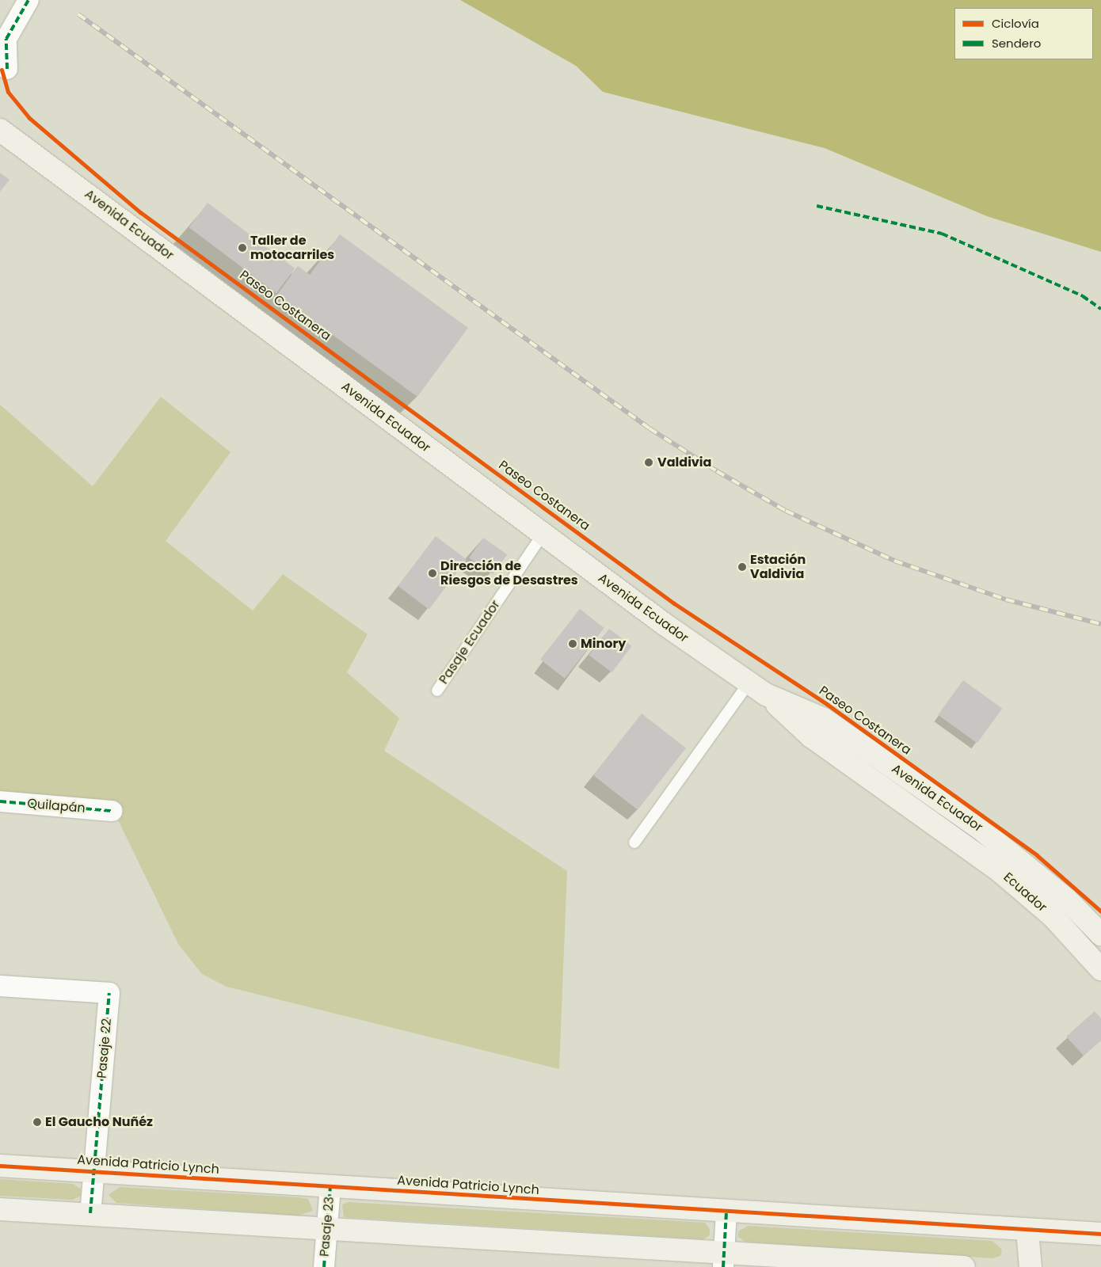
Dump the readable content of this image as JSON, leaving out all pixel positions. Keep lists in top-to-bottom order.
{
  "streets": {
    "street": [
      "Avenida Ecuador",
      "Quilapán",
      "Ecuador",
      "Pasaje 22",
      "Avenida Patricio Lynch",
      "Pasaje 23"
    ],
    "lane": ["Pasaje Ecuador"],
    "cycle path": ["Paseo Costanera"]
  },
  "crossings": [
    ["Avenida Ecuador", "Pasaje Ecuador"],
    ["Avenida Ecuador", "Ecuador"],
    ["Pasaje 22", "Avenida Patricio Lynch"],
    ["Avenida Patricio Lynch", "Pasaje 23"]
  ],
  "places": [
    "Taller de motocarriles",
    "Valdivia",
    "Estación Valdivia",
    "Dirección de Riesgos de Desastres",
    "Minory",
    "El Gaucho Nuñéz"
  ],
  "legend": ["Ciclovía", "Sendero"]
}
